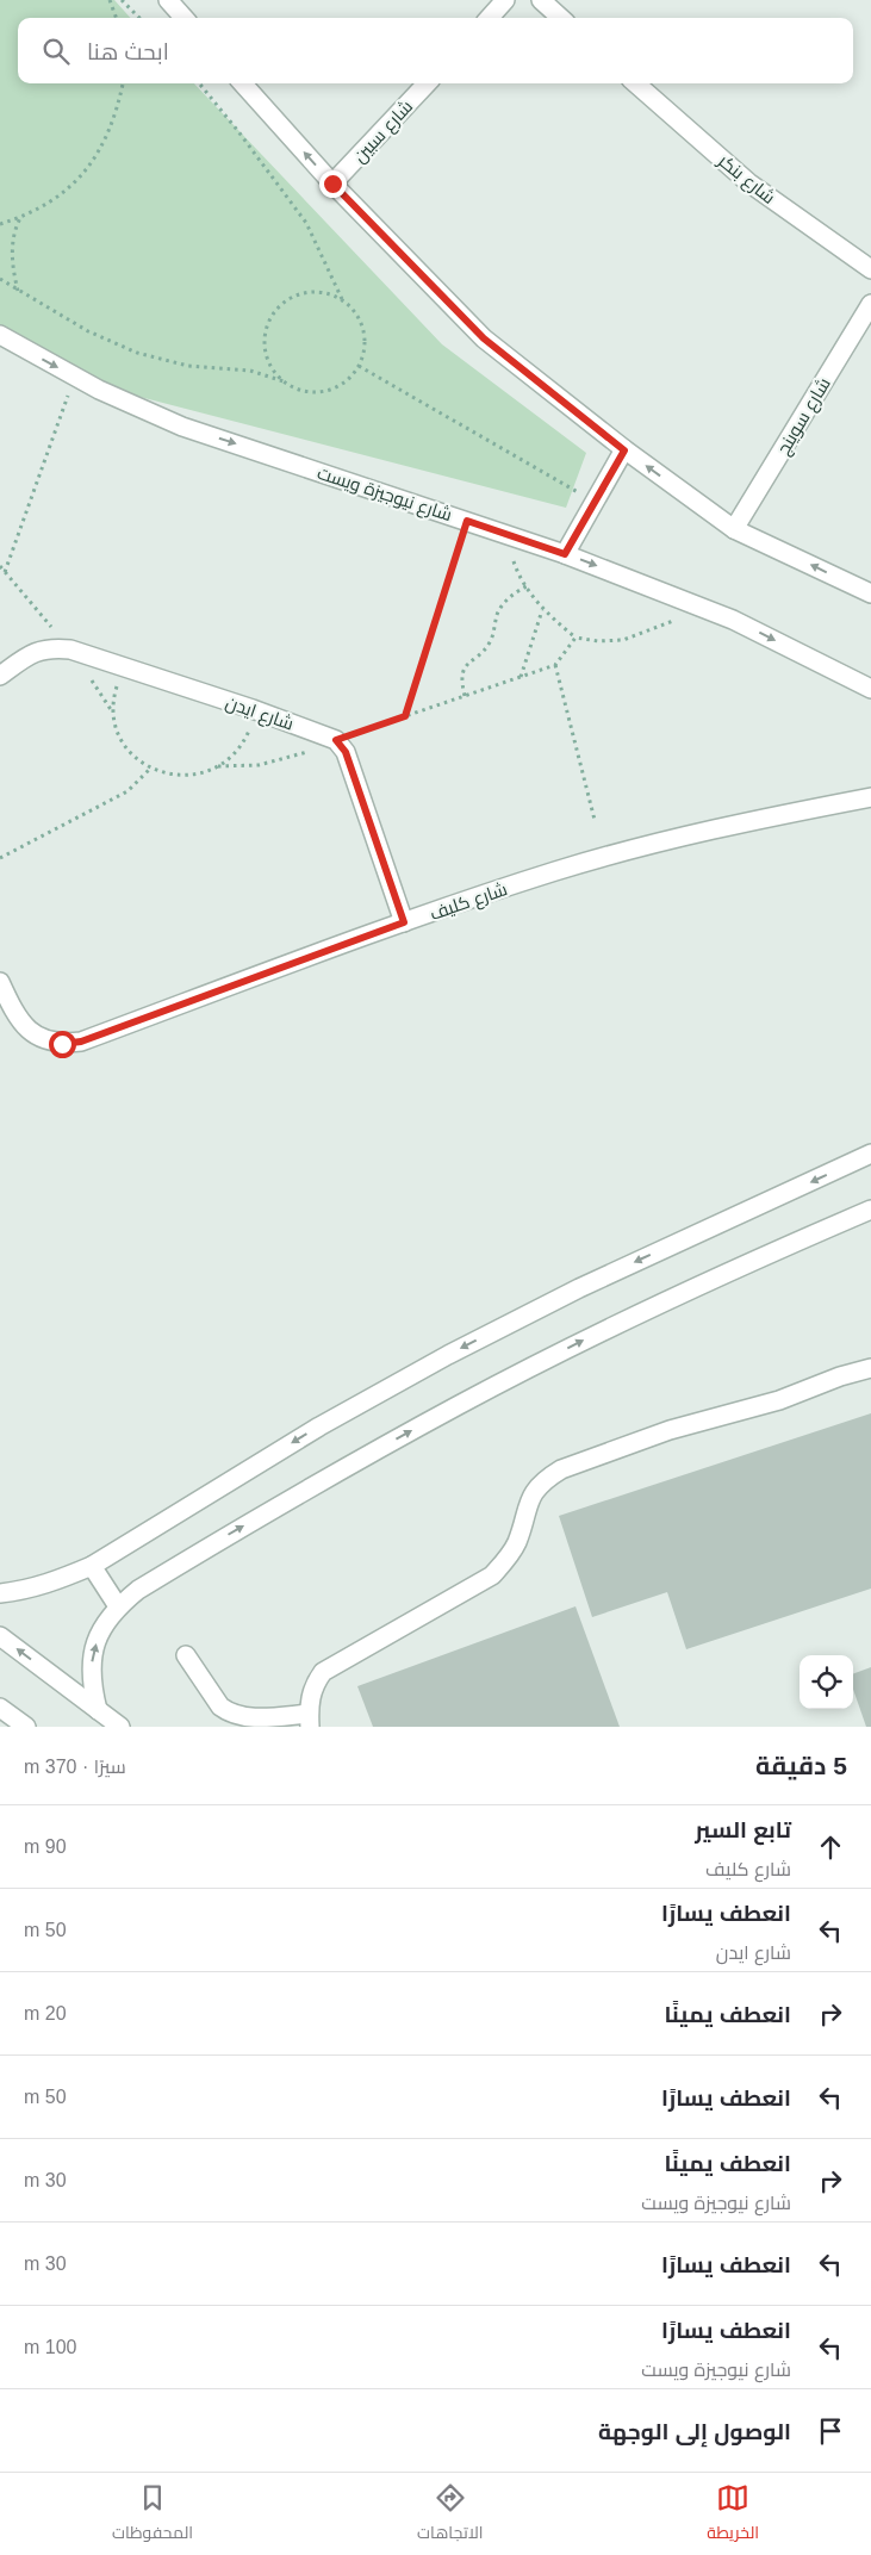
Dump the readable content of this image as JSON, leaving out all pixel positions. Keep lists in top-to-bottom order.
{
  "streets": {
    "street": [
      "شارع سبين",
      "شارع بنكر",
      "شارع سوينج",
      "شارع نيوجيزة ويست",
      "شارع ايدن",
      "شارع كليف"
    ]
  },
  "page": {
    "search": "ابحث هنا",
    "heading": ["5 دقيقة", "سيرًا · 370 m"],
    "list": [
      ["تابع السير", "شارع كليف", "90 m"],
      ["انعطف يسارًا", "شارع ايدن", "50 m"],
      ["انعطف يمينًا", "20 m"],
      ["انعطف يسارًا", "50 m"],
      ["انعطف يمينًا", "شارع نيوجيزة ويست", "30 m"],
      ["انعطف يسارًا", "30 m"],
      ["انعطف يسارًا", "شارع نيوجيزة ويست", "100 m"],
      "الوصول إلى الوجهة"
    ],
    "nav": ["الخريطة", "الاتجاهات", "المحفوظات"]
  }
}
